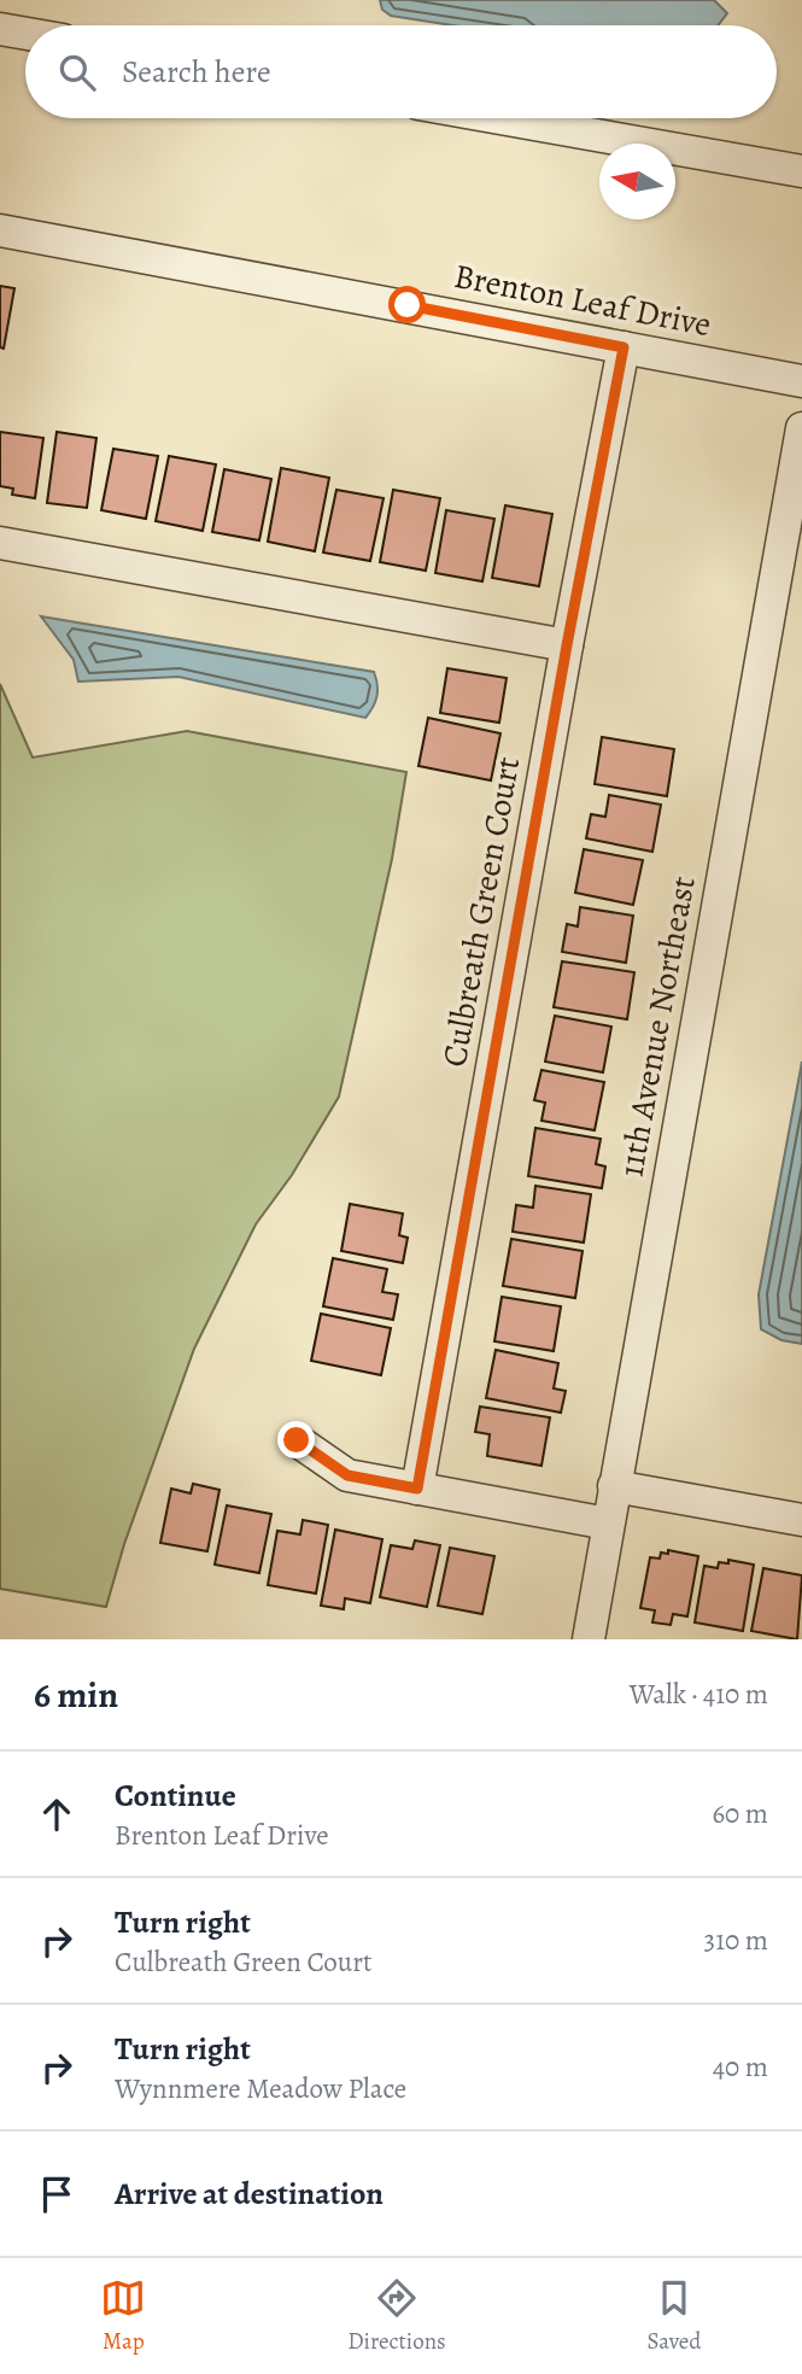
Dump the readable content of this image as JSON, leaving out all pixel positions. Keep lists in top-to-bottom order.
{
  "streets": {
    "street": ["Brenton Leaf Drive", "Culbreath Green Court", "11th Avenue Northeast"]
  },
  "crossings": [
    ["Brenton Leaf Drive", "Culbreath Green Court"]
  ],
  "north": "left",
  "page": {
    "search": "Search here",
    "heading": ["6 min", "Walk · 410 m"],
    "list": [
      ["Continue", "Brenton Leaf Drive", "60 m"],
      ["Turn right", "Culbreath Green Court", "310 m"],
      ["Turn right", "Wynnmere Meadow Place", "40 m"],
      "Arrive at destination"
    ],
    "nav": ["Map", "Directions", "Saved"]
  }
}
